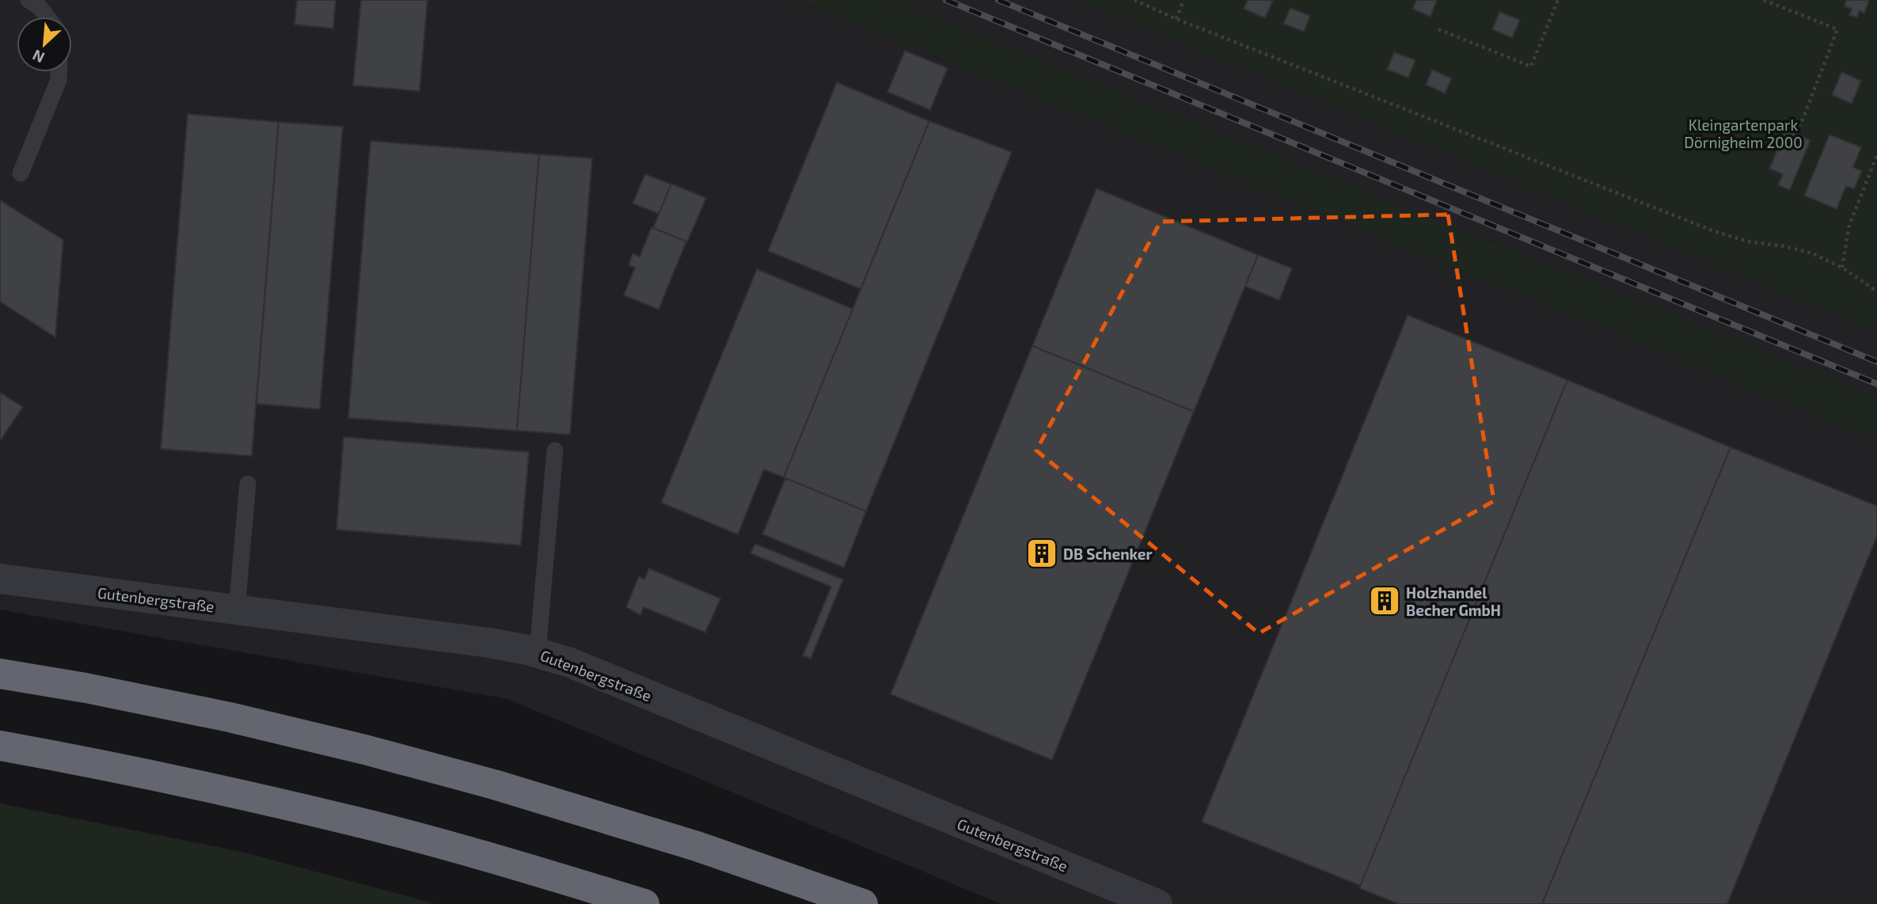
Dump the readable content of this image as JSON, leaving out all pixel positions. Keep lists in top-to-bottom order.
{
  "streets": {
    "street": ["Gutenbergstraße"]
  },
  "parks": ["Kleingartenpark Dörnigheim 2000"],
  "places": {
    "building": ["DB Schenker", "Holzhandel Becher GmbH"]
  },
  "north": "bottom left"
}
